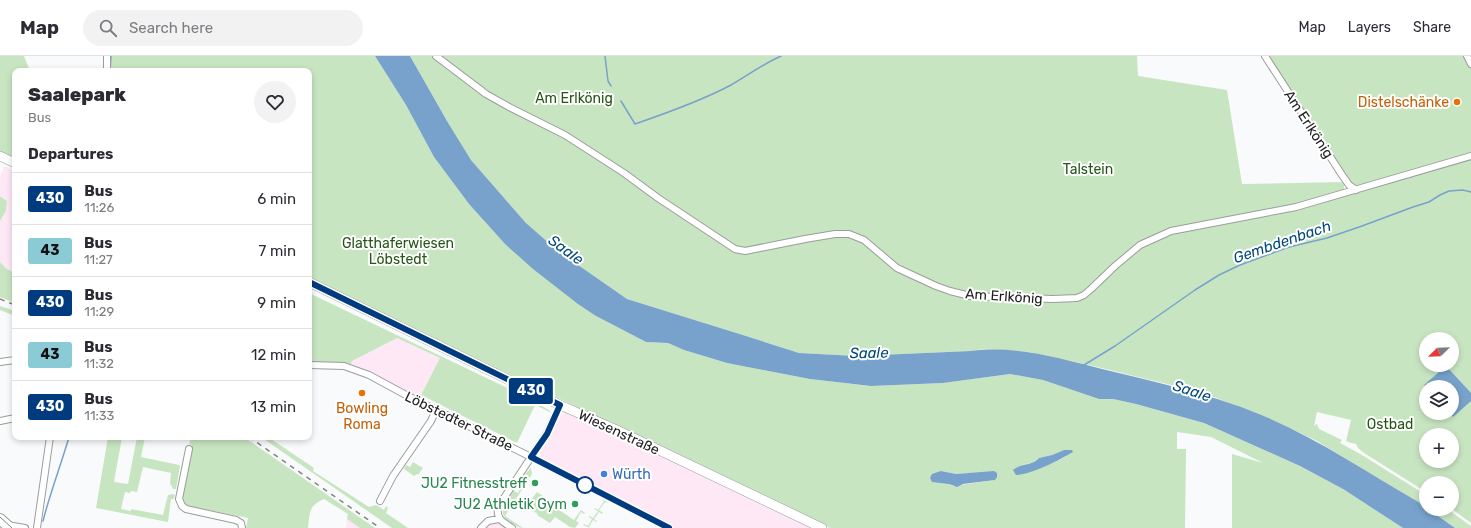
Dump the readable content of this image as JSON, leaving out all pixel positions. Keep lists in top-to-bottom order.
{
  "streets": {
    "street": ["Am Erlkönig", "Löbstedter Straße", "Wiesenstraße"]
  },
  "water": ["Gembdenbach", "Saale"],
  "parks": [
    "Am Erlkönig",
    "Talstein",
    "Glatthaferwiesen Löbstedt",
    "Ostbad"
  ],
  "places": [
    "Distelschänke",
    "Bowling Roma",
    "Würth",
    "JU2 Fitnesstreff",
    "JU2 Athletik Gym"
  ],
  "lines": ["bus line 430"],
  "north": "bottom left",
  "page": {
    "header": "Map",
    "search": "Search here",
    "nav": ["Map", "Layers", "Share"],
    "on_map": "430",
    "heading": [
      ["Saalepark", "Bus"],
      "Departures"
    ],
    "list": [
      {
        "mark": "430",
        "name": "Bus",
        "note": "11:26",
        "value": "6 min"
      },
      {
        "mark": "43",
        "name": "Bus",
        "note": "11:27",
        "value": "7 min"
      },
      {
        "mark": "430",
        "name": "Bus",
        "note": "11:29",
        "value": "9 min"
      },
      {
        "mark": "43",
        "name": "Bus",
        "note": "11:32",
        "value": "12 min"
      },
      {
        "mark": "430",
        "name": "Bus",
        "note": "11:33",
        "value": "13 min"
      }
    ],
    "map_buttons": ["+", "−"]
  }
}
